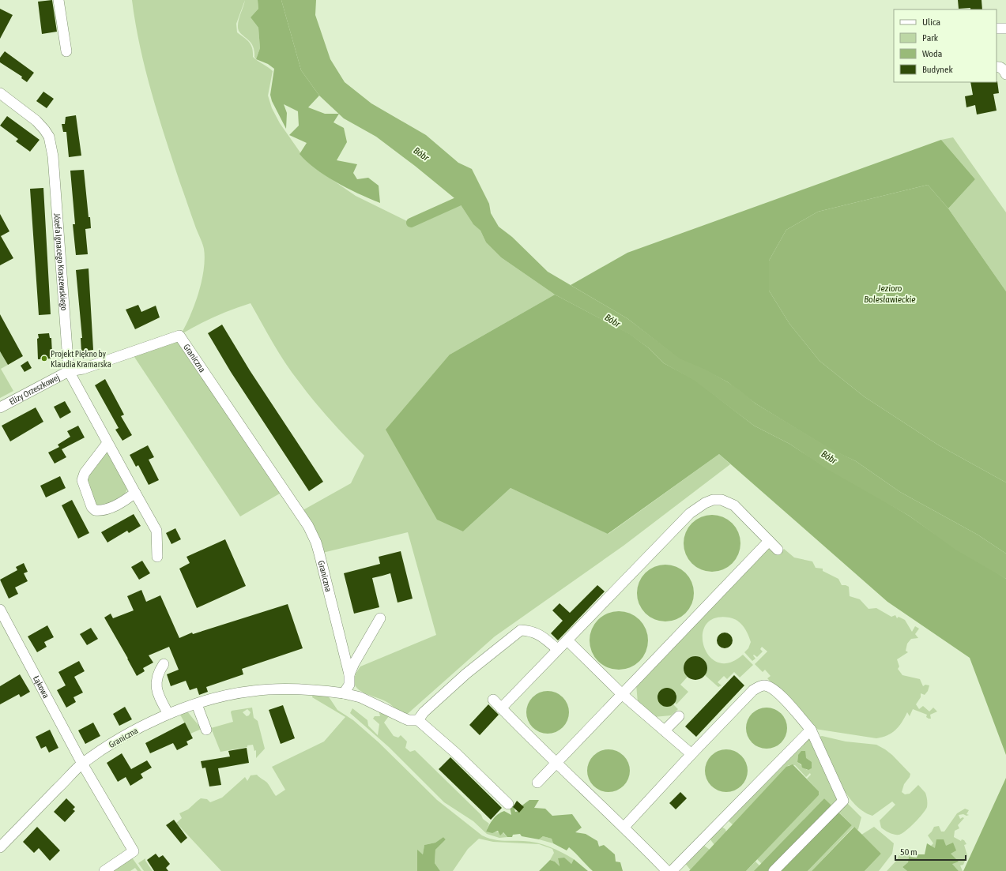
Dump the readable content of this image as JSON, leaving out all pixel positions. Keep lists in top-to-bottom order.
{
  "streets": {
    "street": [
      "Józefa Ignacego Kraszewskiego",
      "Graniczna",
      "Elizy Orzeszkowej",
      "Łąkowa"
    ]
  },
  "crossings": [
    ["Józefa Ignacego Kraszewskiego", "Graniczna"],
    ["Józefa Ignacego Kraszewskiego", "Elizy Orzeszkowej"],
    ["Graniczna", "Elizy Orzeszkowej"],
    ["Graniczna", "Łąkowa"]
  ],
  "water": ["Bóbr", "Jezioro Bolesławieckie"],
  "places": ["Projekt Piękno by Klaudia Kramarska"],
  "legend": [
    "Ulica",
    "Park",
    "Woda",
    "Budynek"
  ],
  "scale_bar": "50 m"
}
